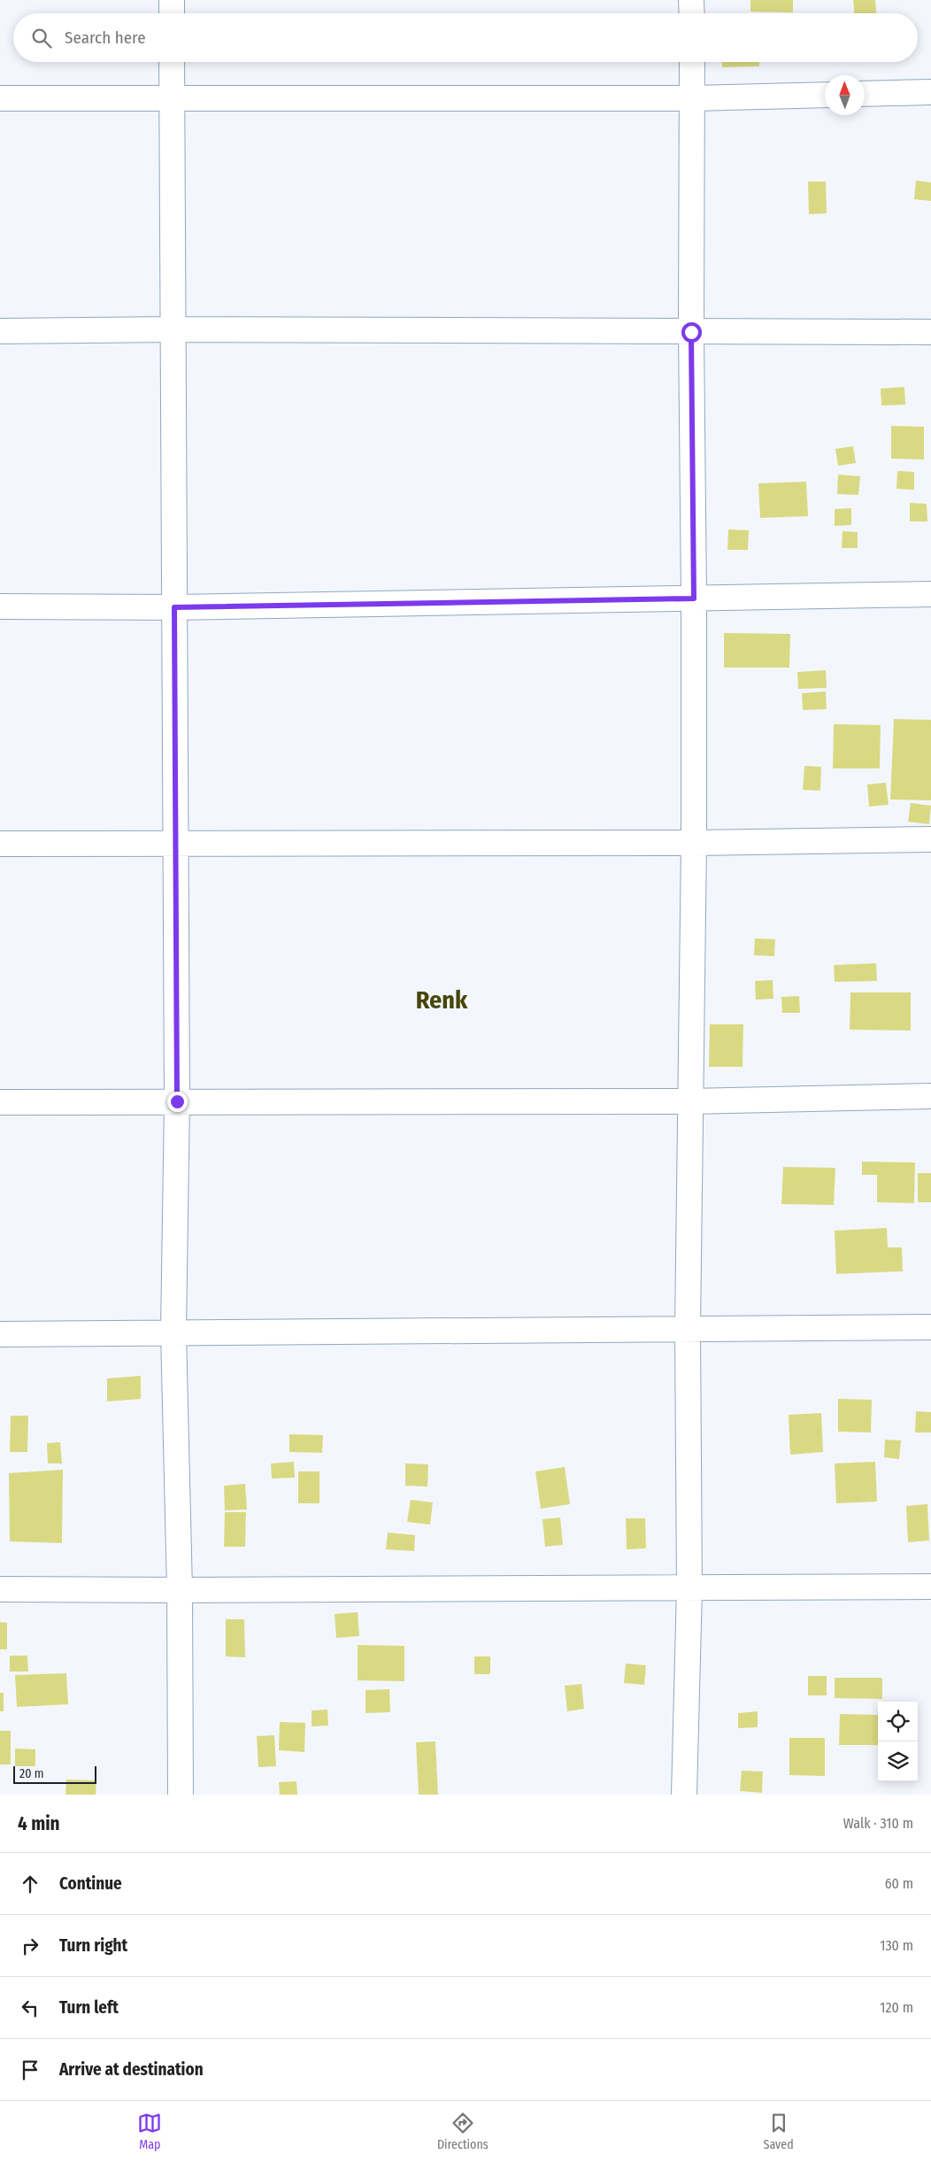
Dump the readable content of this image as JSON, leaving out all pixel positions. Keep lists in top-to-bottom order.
{
  "districts": ["Renk"],
  "scale_bar": "20 m",
  "north": "top",
  "page": {
    "search": "Search here",
    "scale": "20 m",
    "heading": ["4 min", "Walk · 310 m"],
    "list": [
      ["Continue", "60 m"],
      ["Turn right", "130 m"],
      ["Turn left", "120 m"],
      "Arrive at destination"
    ],
    "nav": ["Map", "Directions", "Saved"]
  }
}
